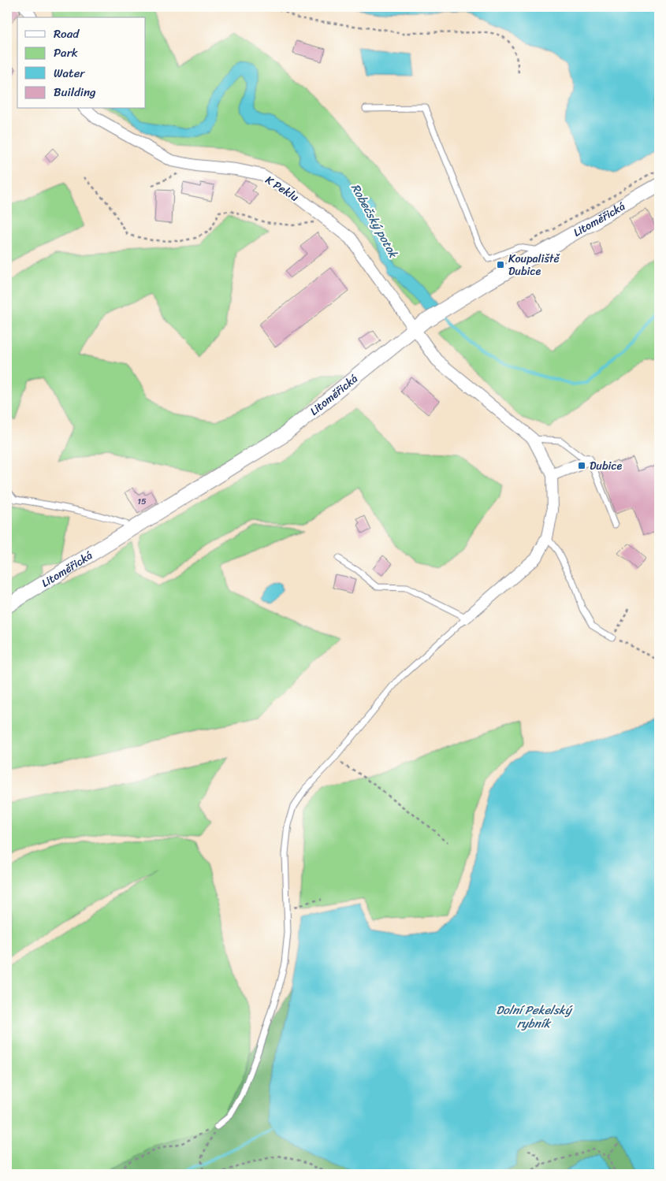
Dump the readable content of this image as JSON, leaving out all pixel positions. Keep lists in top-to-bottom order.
{
  "streets": {
    "street": ["K Peklu", "Litoměřická"]
  },
  "crossings": [
    ["K Peklu", "Litoměřická"]
  ],
  "water": ["Robečský potok", "Dolní Pekelský rybník"],
  "places": {
    "transit": ["Koupaliště Dubice", "Dubice"]
  },
  "house_numbers": ["15"],
  "legend": [
    "Road",
    "Park",
    "Water",
    "Building"
  ]
}
